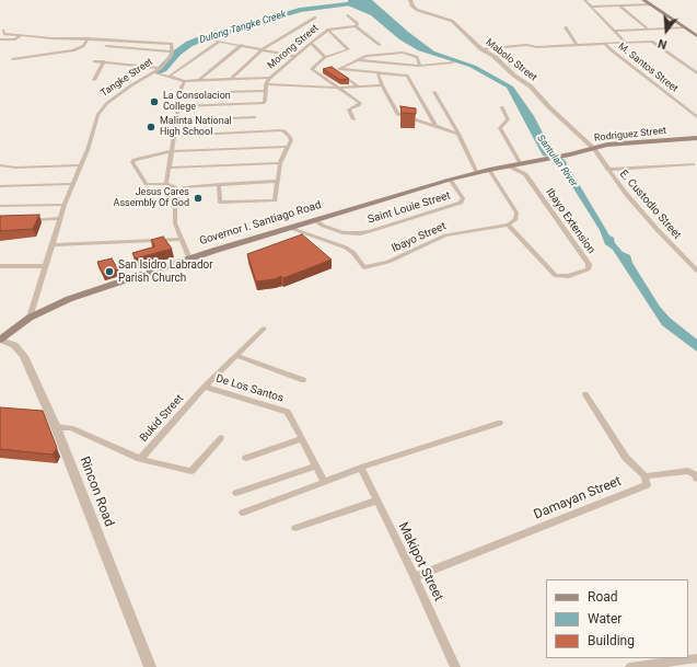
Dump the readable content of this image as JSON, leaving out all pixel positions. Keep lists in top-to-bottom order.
{
  "streets": {
    "main road": ["Rodriguez Street", "Governor I. Santiago Road"],
    "street": [
      "Morong Street",
      "Mabolo Street",
      "M. Santos Street",
      "Tangke Street",
      "E. Custodio Street",
      "Saint Louie Street",
      "Ibayo Extension",
      "Ibayo Street",
      "De Los Santos",
      "Bukid Street",
      "Rincon Road",
      "Damayan Street",
      "Makipot Street"
    ]
  },
  "crossings": [
    ["Mabolo Street", "Rodriguez Street"],
    ["Mabolo Street", "E. Custodio Street"],
    ["Tangke Street", "Governor I. Santiago Road"],
    ["Rodriguez Street", "E. Custodio Street"],
    ["Rodriguez Street", "Governor I. Santiago Road"],
    ["Saint Louie Street", "Governor I. Santiago Road"],
    ["Ibayo Extension", "Governor I. Santiago Road"],
    ["Ibayo Extension", "Ibayo Street"],
    ["Governor I. Santiago Road", "Ibayo Street"],
    ["Governor I. Santiago Road", "Rincon Road"],
    ["De Los Santos", "Bukid Street"],
    ["Bukid Street", "Rincon Road"],
    ["Damayan Street", "Makipot Street"]
  ],
  "water": ["Dulong Tangke Creek", "Santulan River"],
  "places": [
    "La Consolacion College",
    "Malinta National High School",
    "Jesus Cares Assembly Of God",
    "San Isidro Labrador Parish Church"
  ],
  "legend": ["Road", "Water", "Building"],
  "north": "bottom"
}
